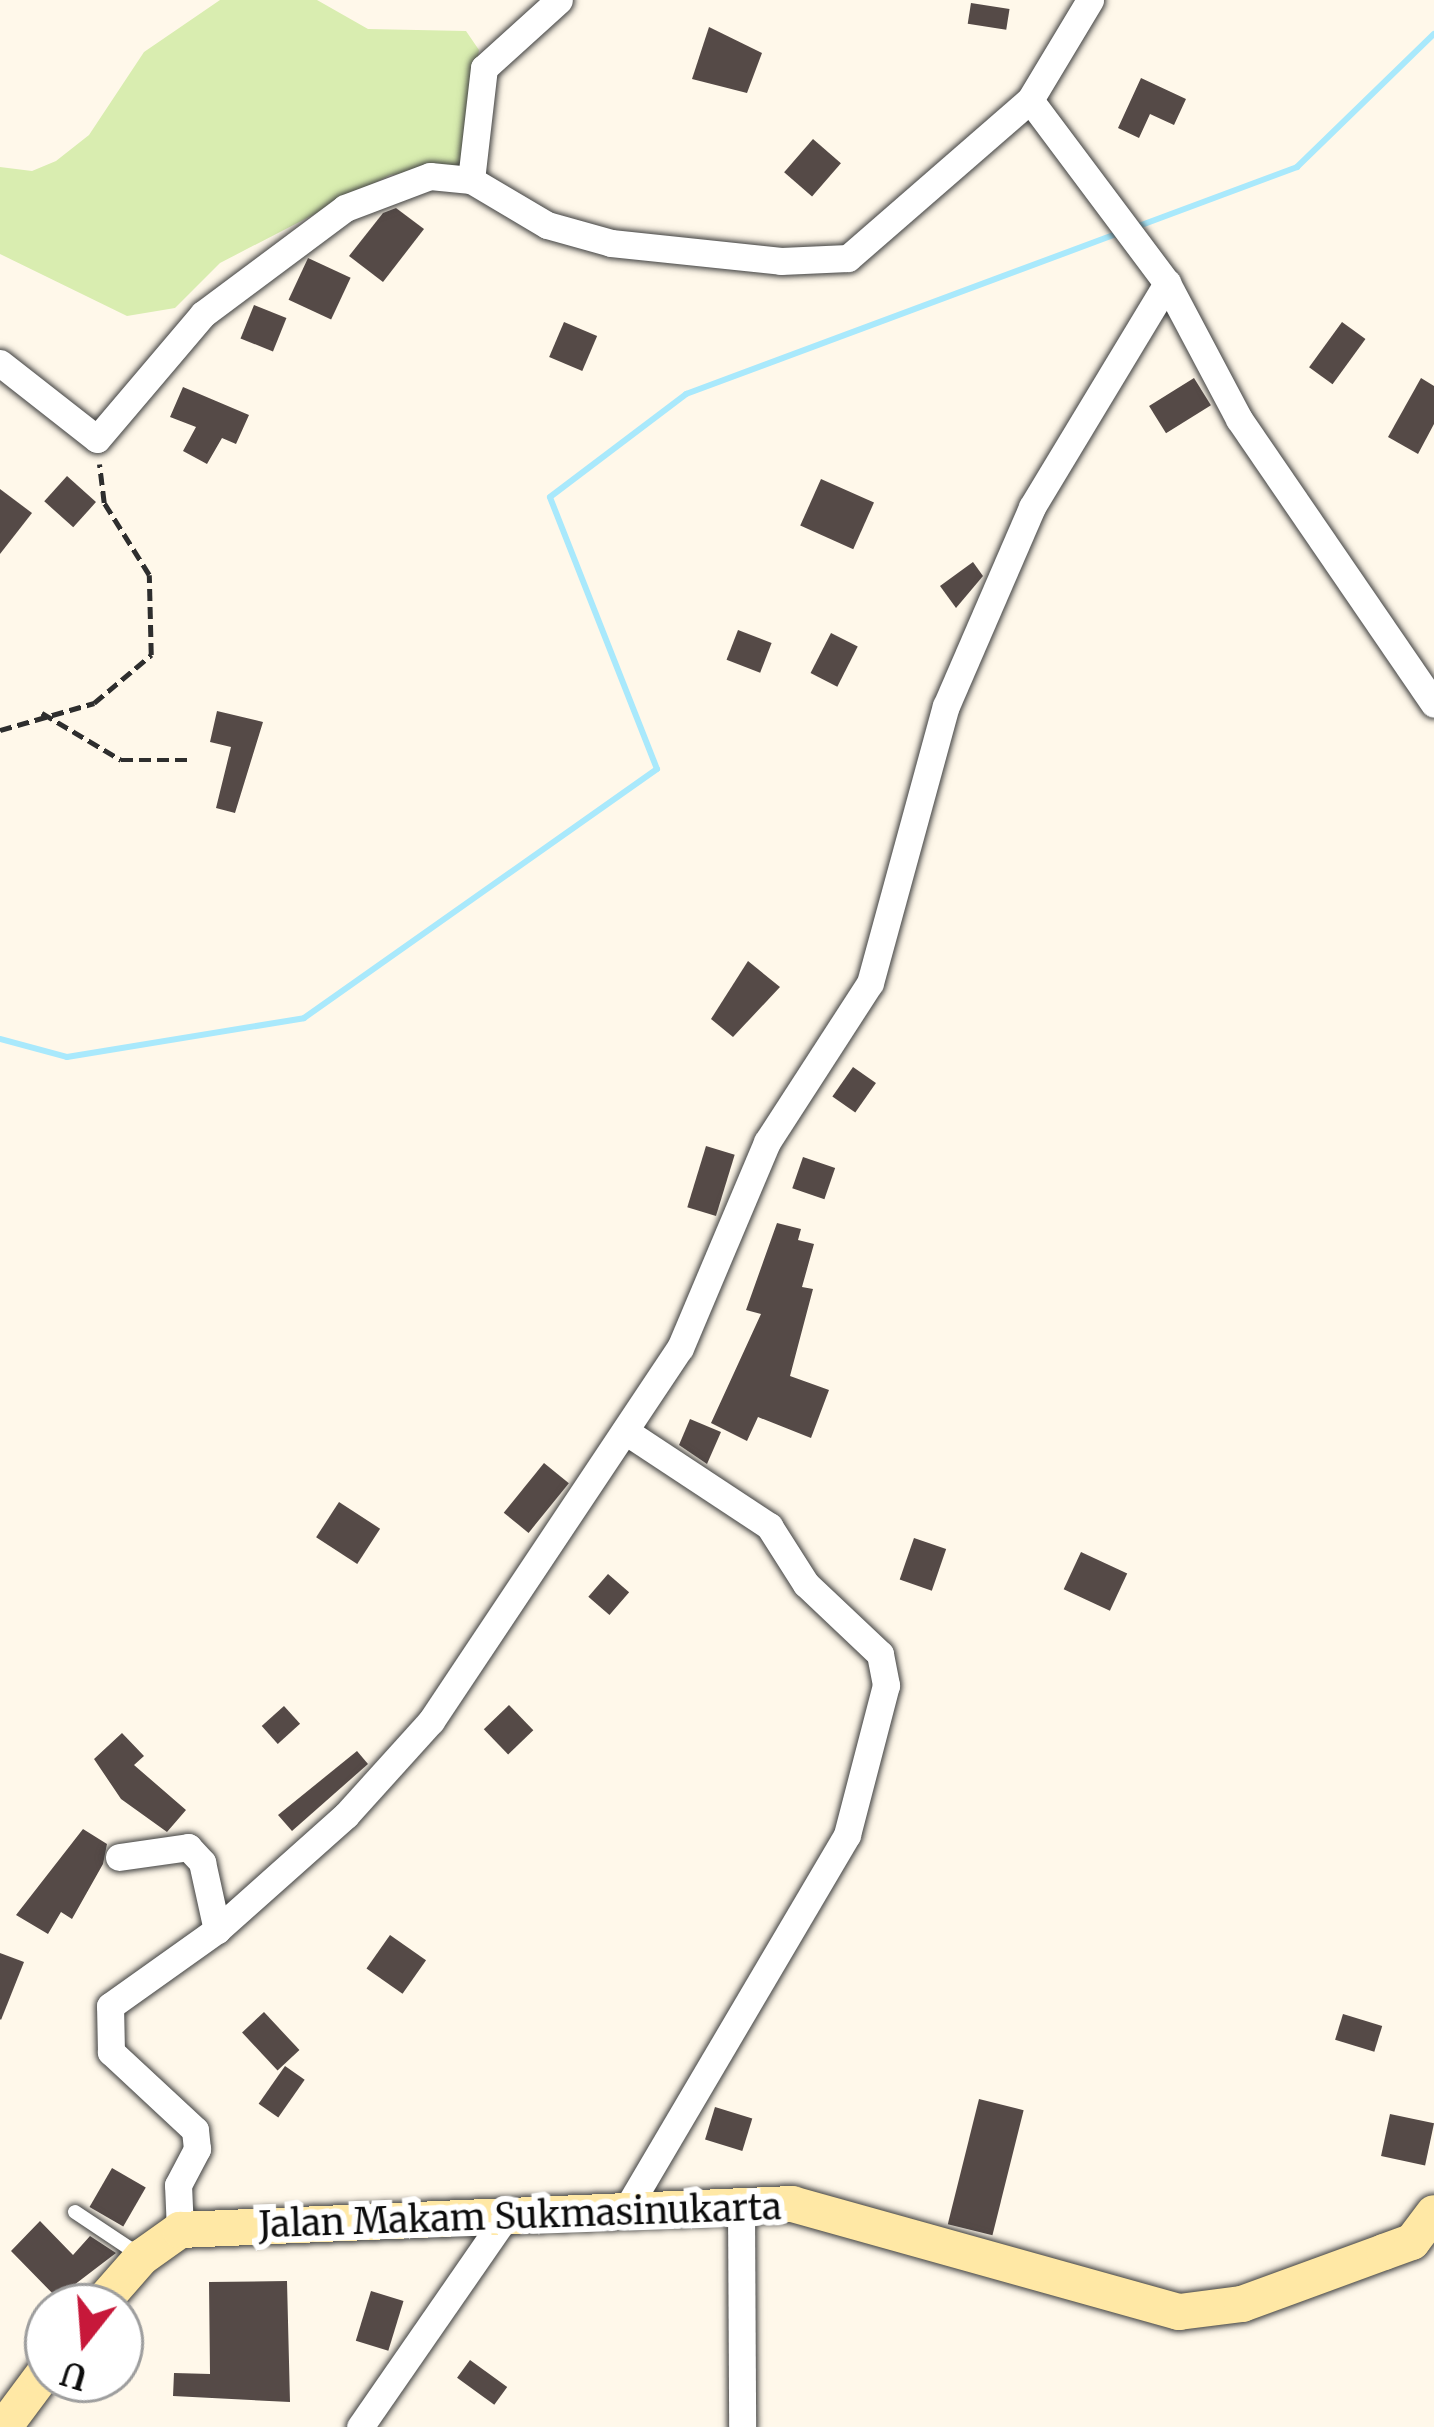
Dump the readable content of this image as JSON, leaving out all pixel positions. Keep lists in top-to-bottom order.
{
  "streets": {
    "street": ["Jalan Makam Sukmasinukarta"]
  },
  "north": "bottom"
}
